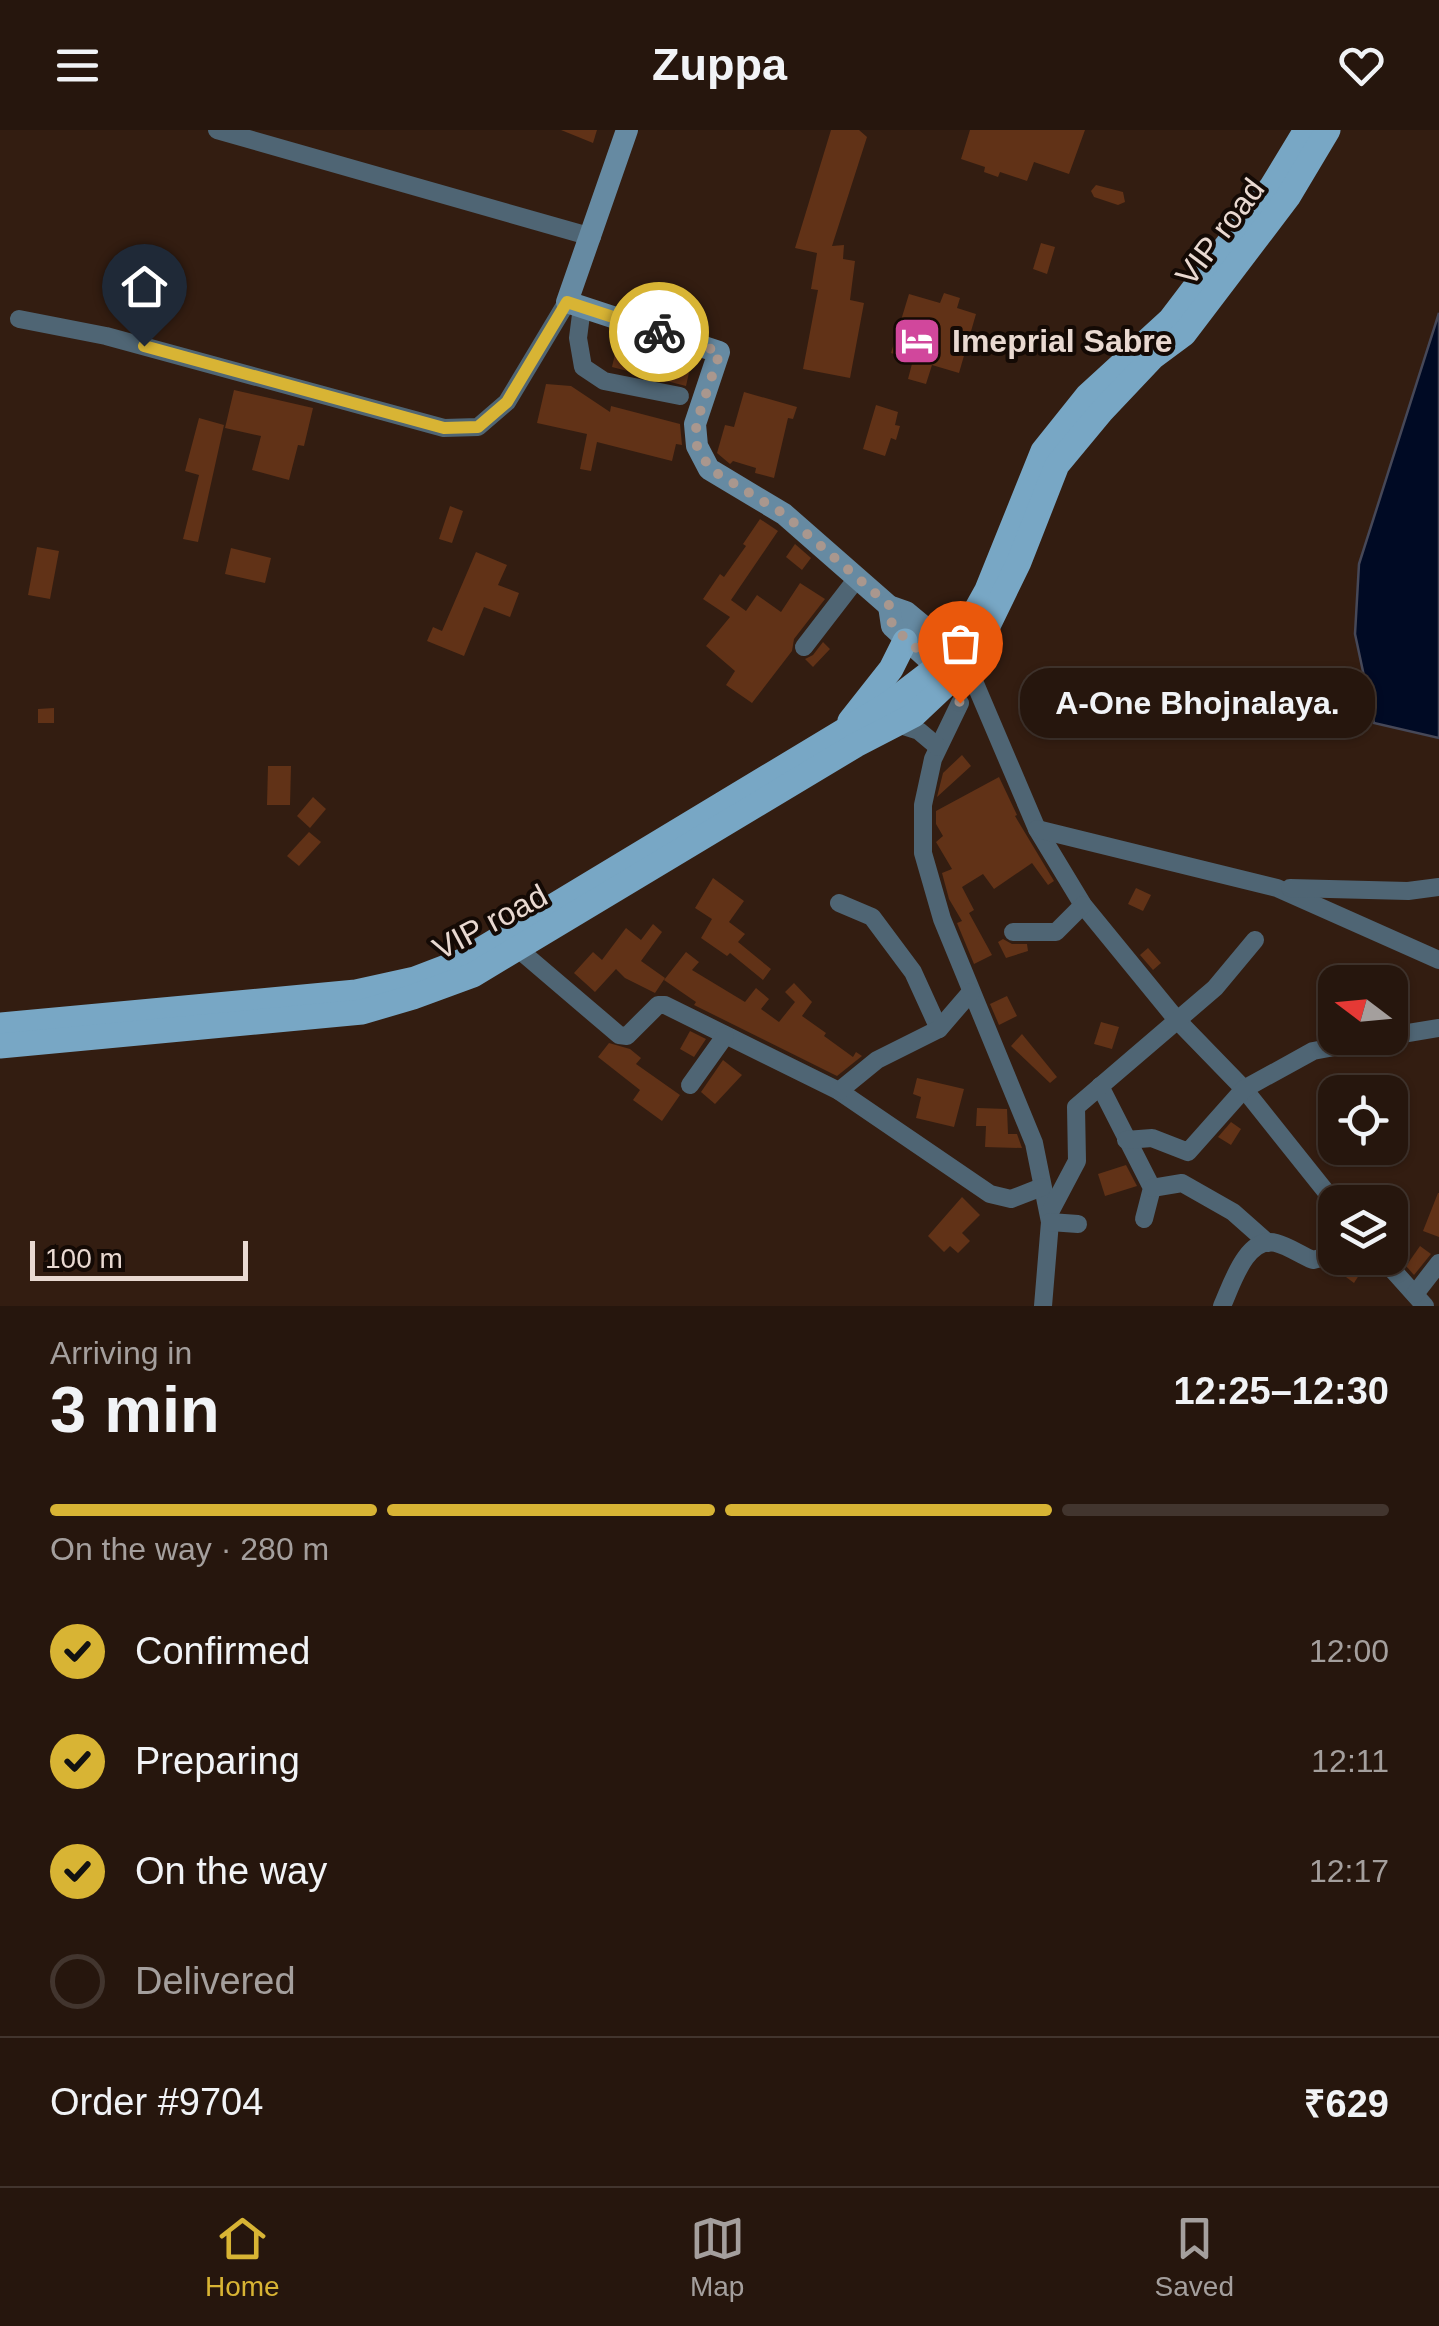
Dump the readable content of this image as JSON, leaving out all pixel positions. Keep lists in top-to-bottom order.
{
  "streets": {
    "main road": ["VIP road"]
  },
  "places": {
    "hotel": ["Imeprial Sabre"],
    "other": ["A-One Bhojnalaya."]
  },
  "scale_bar": "100 m",
  "north": "left",
  "page": {
    "header": "Zuppa",
    "bubble": "A-One Bhojnalaya.",
    "scale": "100 m",
    "heading": ["3 min", "Arriving in", "12:25–12:30"],
    "panel": ["Order #9704", "₹629"],
    "bar": "On the way · 280 m",
    "list": [
      ["Confirmed", "12:00"],
      ["Preparing", "12:11"],
      ["On the way", "12:17"],
      "Delivered"
    ],
    "tabs": ["Home", "Map", "Saved"]
  }
}
